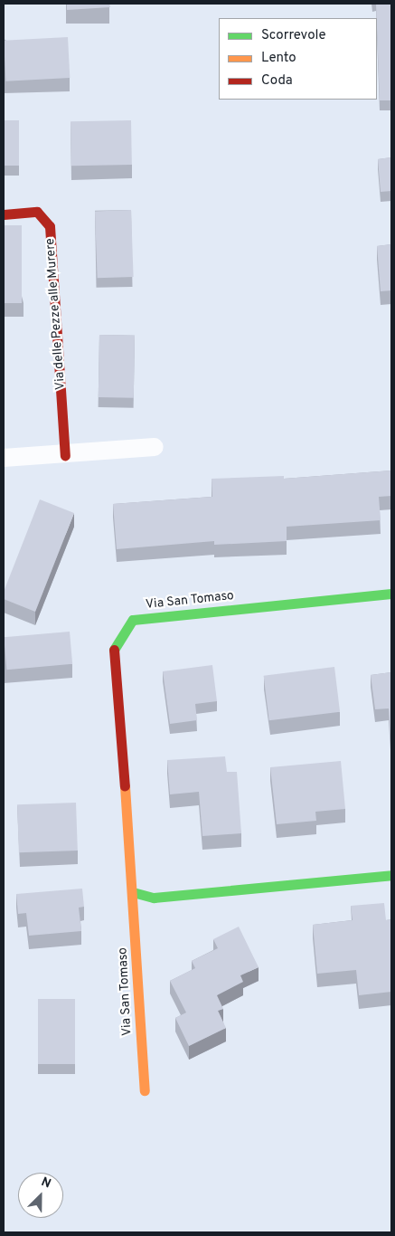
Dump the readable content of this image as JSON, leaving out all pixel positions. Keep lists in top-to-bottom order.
{
  "streets": {
    "street": ["Via delle Pezze alle Murere", "Via San Tomaso"]
  },
  "legend": ["Scorrevole", "Lento", "Coda"],
  "north": "top right"
}
